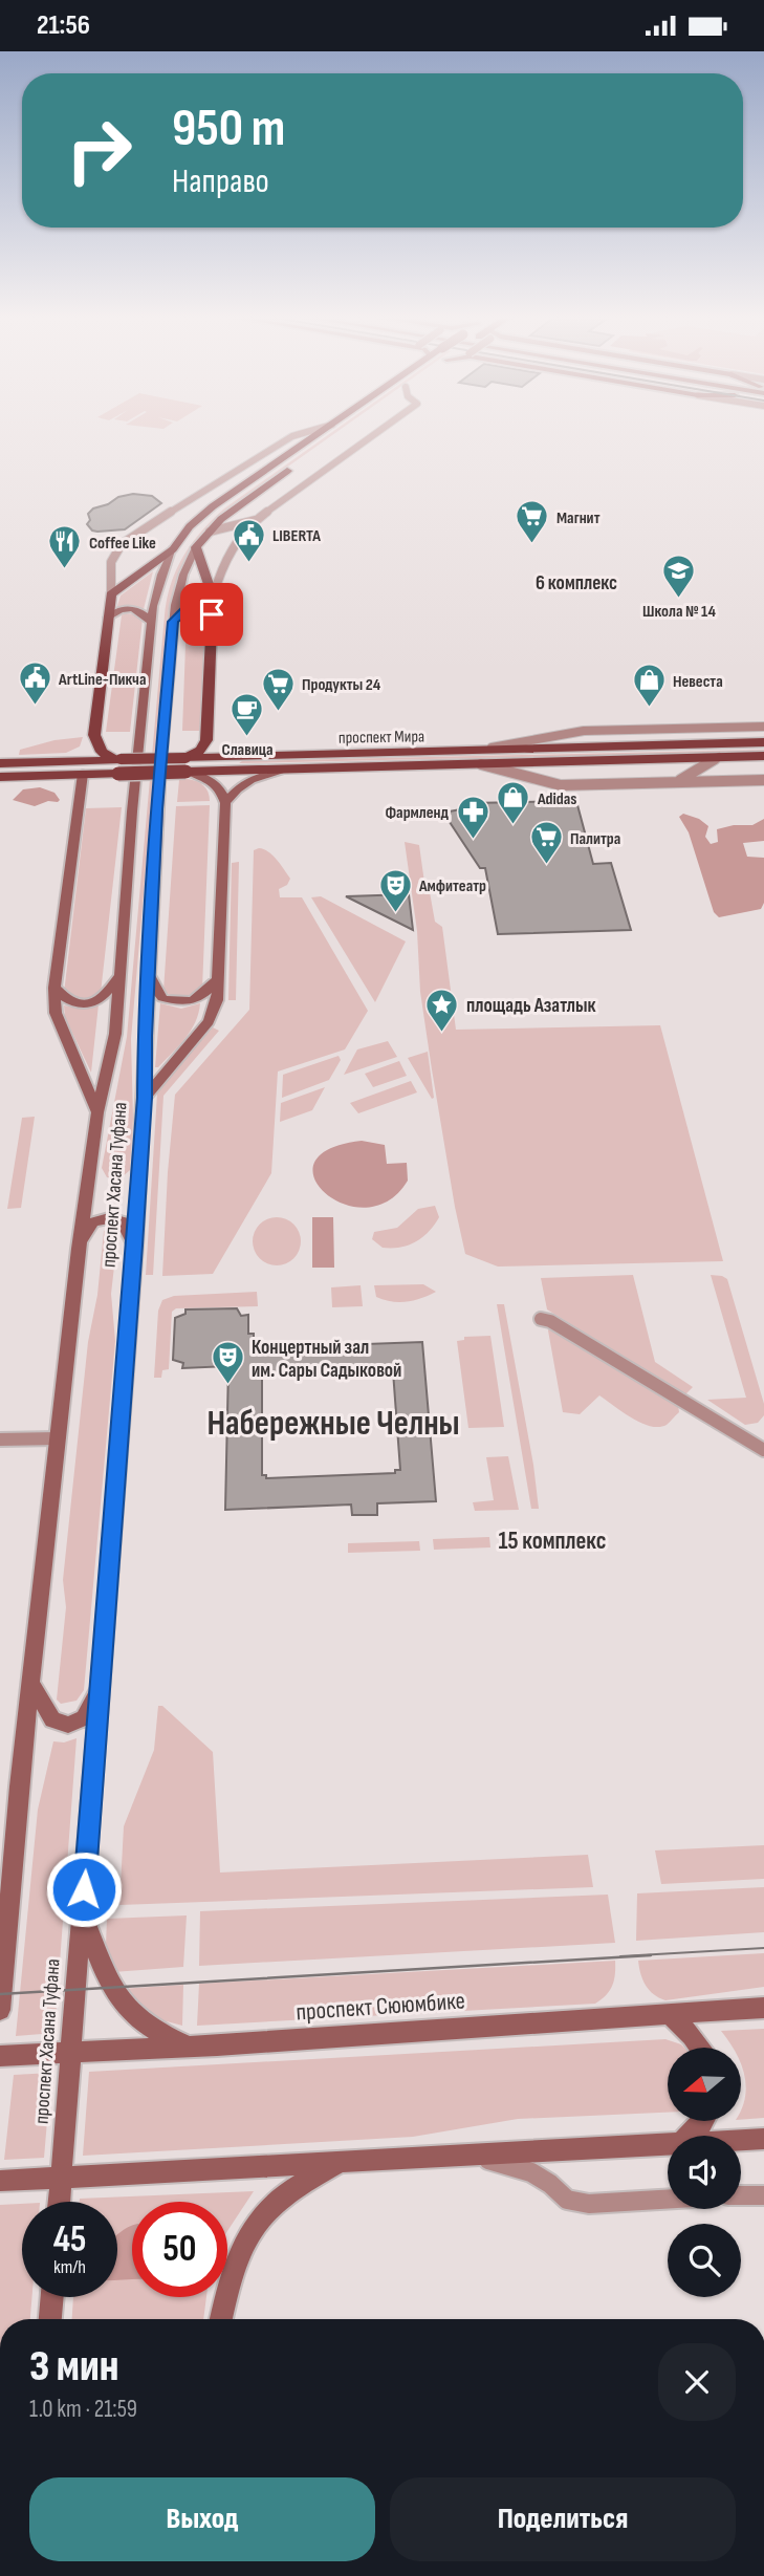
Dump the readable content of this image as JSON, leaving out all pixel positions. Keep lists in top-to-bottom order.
{
  "streets": {
    "main road": ["проспект Мира", "проспект Хасана Туфана", "проспект Сююмбике"]
  },
  "crossings": [
    ["проспект Хасана Туфана", "проспект Сююмбике"]
  ],
  "districts": ["6 комплекс", "Набережные Челны", "15 комплекс"],
  "places": {
    "supermarket": ["Магнит", "Продукты 24", "Палитра"],
    "public building": ["LIBERTA", "ArtLine-Пикча"],
    "restaurant": ["Coffee Like"],
    "school or university": ["Школа № 14"],
    "shop": ["Невеста", "Adidas"],
    "cafe": ["Славица"],
    "pharmacy": ["Фармленд"],
    "theatre": ["Амфитеатр", "Концертный зал им. Сары Садыковой"],
    "place": ["площадь Азатлык"]
  },
  "north": "left",
  "page": {
    "status": "21:56",
    "turn": ["950 m", "Направо"],
    "speed": "45 km/h",
    "limit": "50",
    "heading": ["3 мин", "1.0 km · 21:59"],
    "buttons": ["Выход", "Поделиться"]
  }
}
